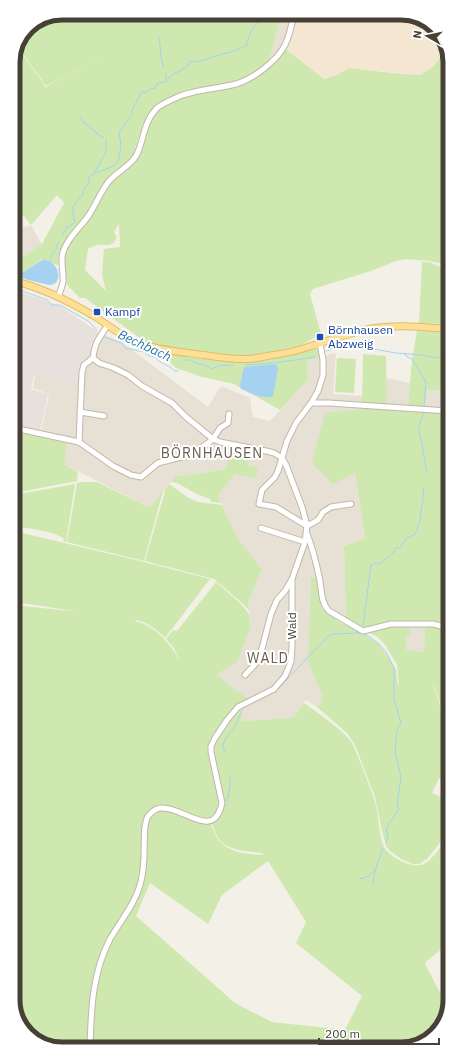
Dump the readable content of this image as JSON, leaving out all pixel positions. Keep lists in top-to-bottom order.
{
  "streets": {
    "street": ["Wald"]
  },
  "districts": ["BÖRNHAUSEN", "WALD"],
  "water": ["Bechbach"],
  "places": {
    "transit": ["Kampf", "Börnhausen Abzweig"]
  },
  "scale_bar": "200 m",
  "north": "left"
}
